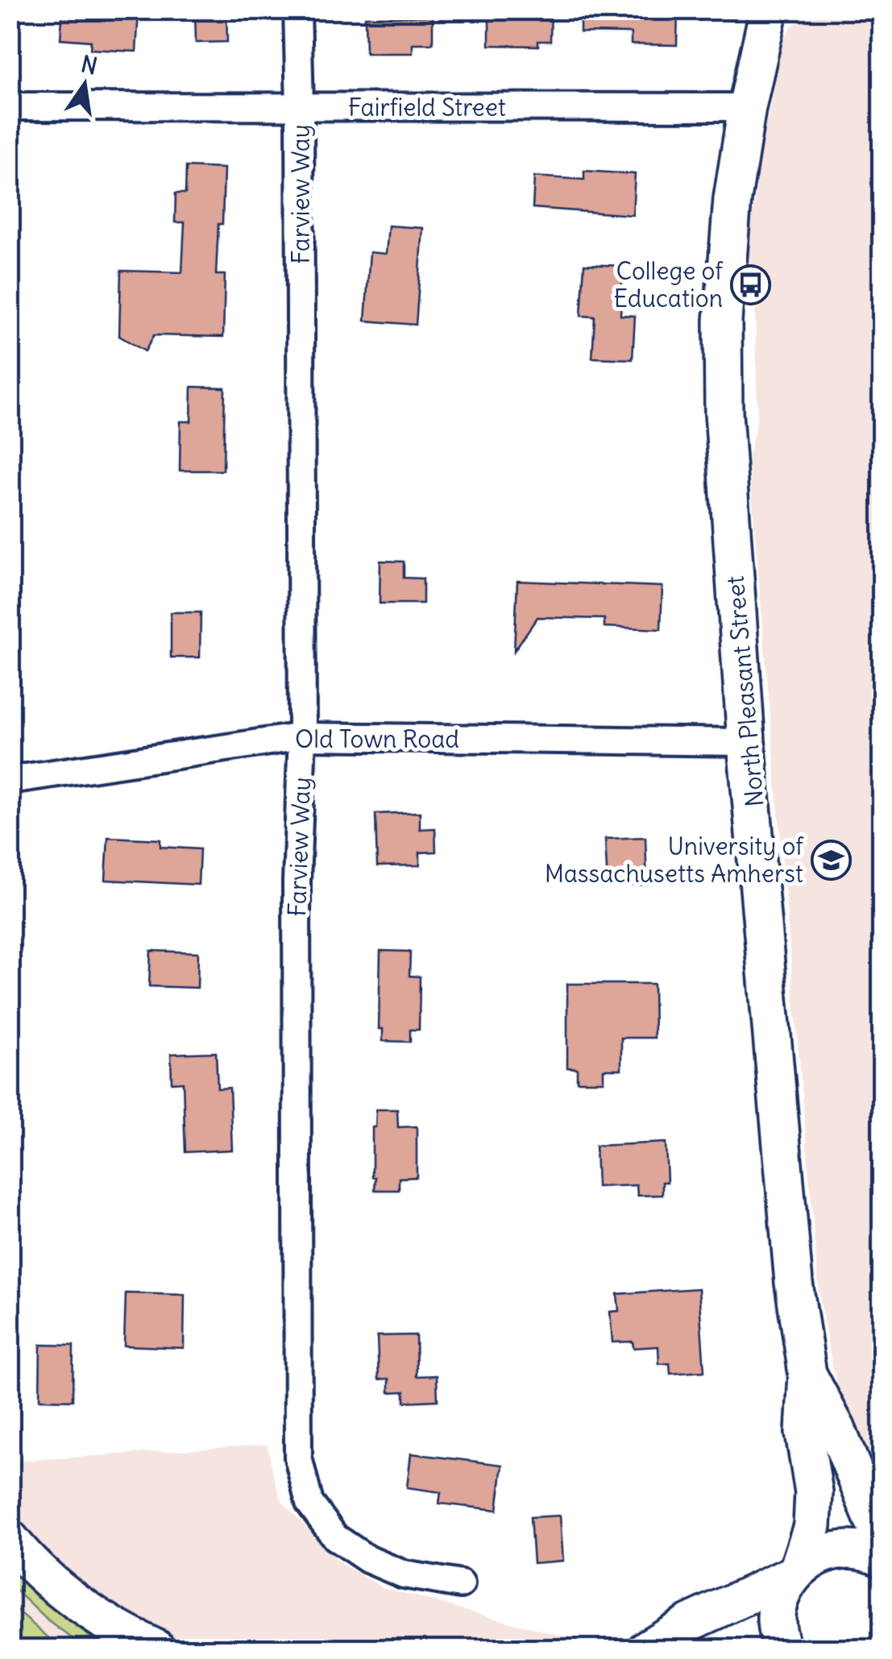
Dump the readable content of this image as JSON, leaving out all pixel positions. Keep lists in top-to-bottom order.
{
  "streets": {
    "main road": ["North Pleasant Street"],
    "street": ["Fairfield Street", "Farview Way", "Old Town Road"]
  },
  "crossings": [
    ["Fairfield Street", "Farview Way"],
    ["Fairfield Street", "North Pleasant Street"],
    ["Farview Way", "Old Town Road"],
    ["North Pleasant Street", "Old Town Road"]
  ],
  "places": {
    "bus stop": ["College of Education"],
    "school or university": ["University of Massachusetts Amherst"]
  },
  "north": "top"
}
